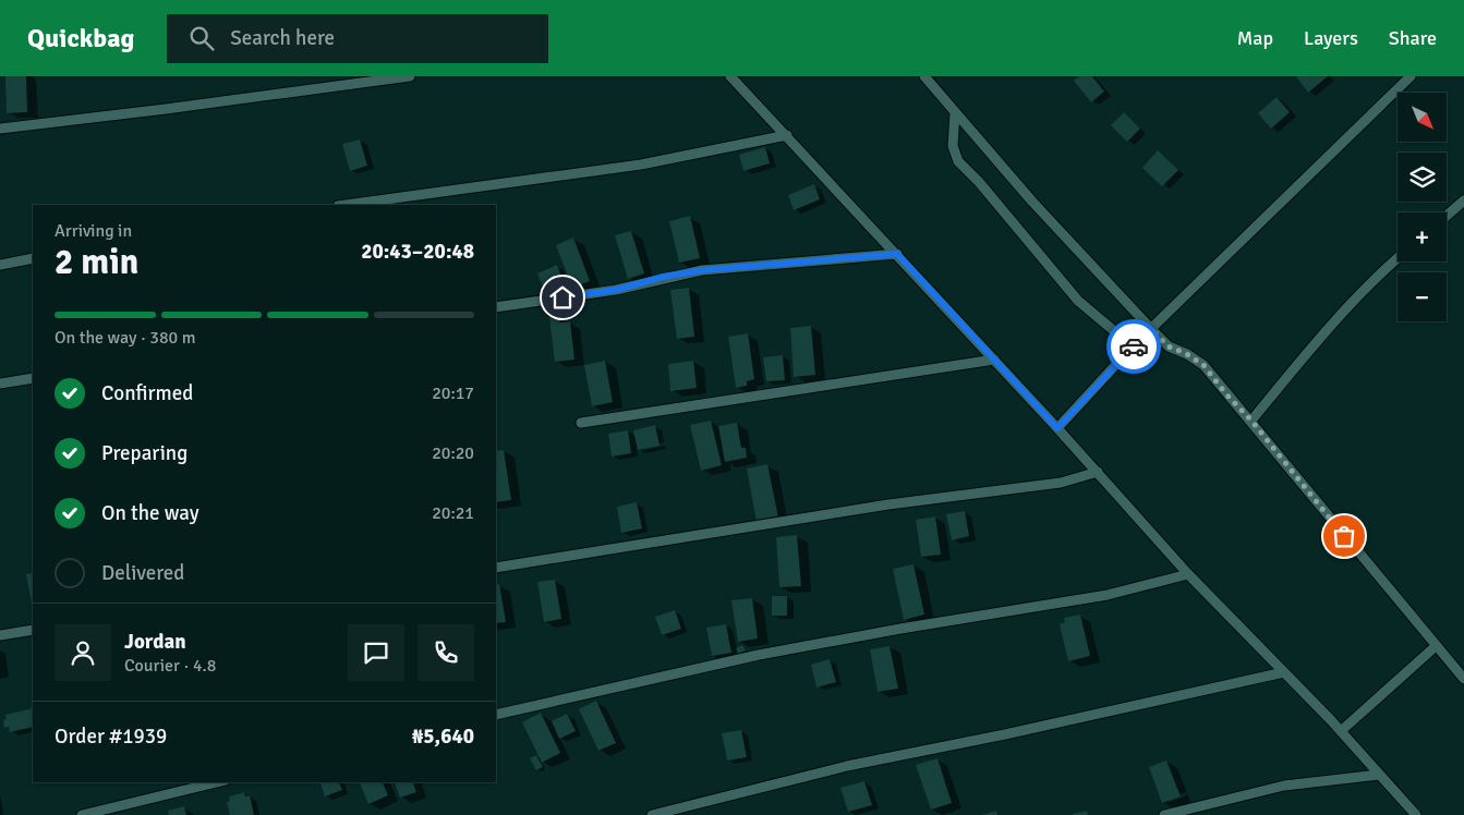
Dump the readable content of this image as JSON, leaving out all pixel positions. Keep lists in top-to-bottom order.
{
  "north": "bottom right",
  "page": {
    "header": "Quickbag",
    "search": "Search here",
    "nav": ["Map", "Layers", "Share"],
    "map_buttons": ["+", "−"],
    "heading": ["2 min", "Arriving in", "20:43–20:48"],
    "panel": [
      "Jordan",
      "Courier · 4.8",
      "Order #1939",
      "₦5,640"
    ],
    "bar": "On the way · 380 m",
    "list": [
      ["Confirmed", "20:17"],
      ["Preparing", "20:20"],
      ["On the way", "20:21"],
      "Delivered"
    ]
  }
}
